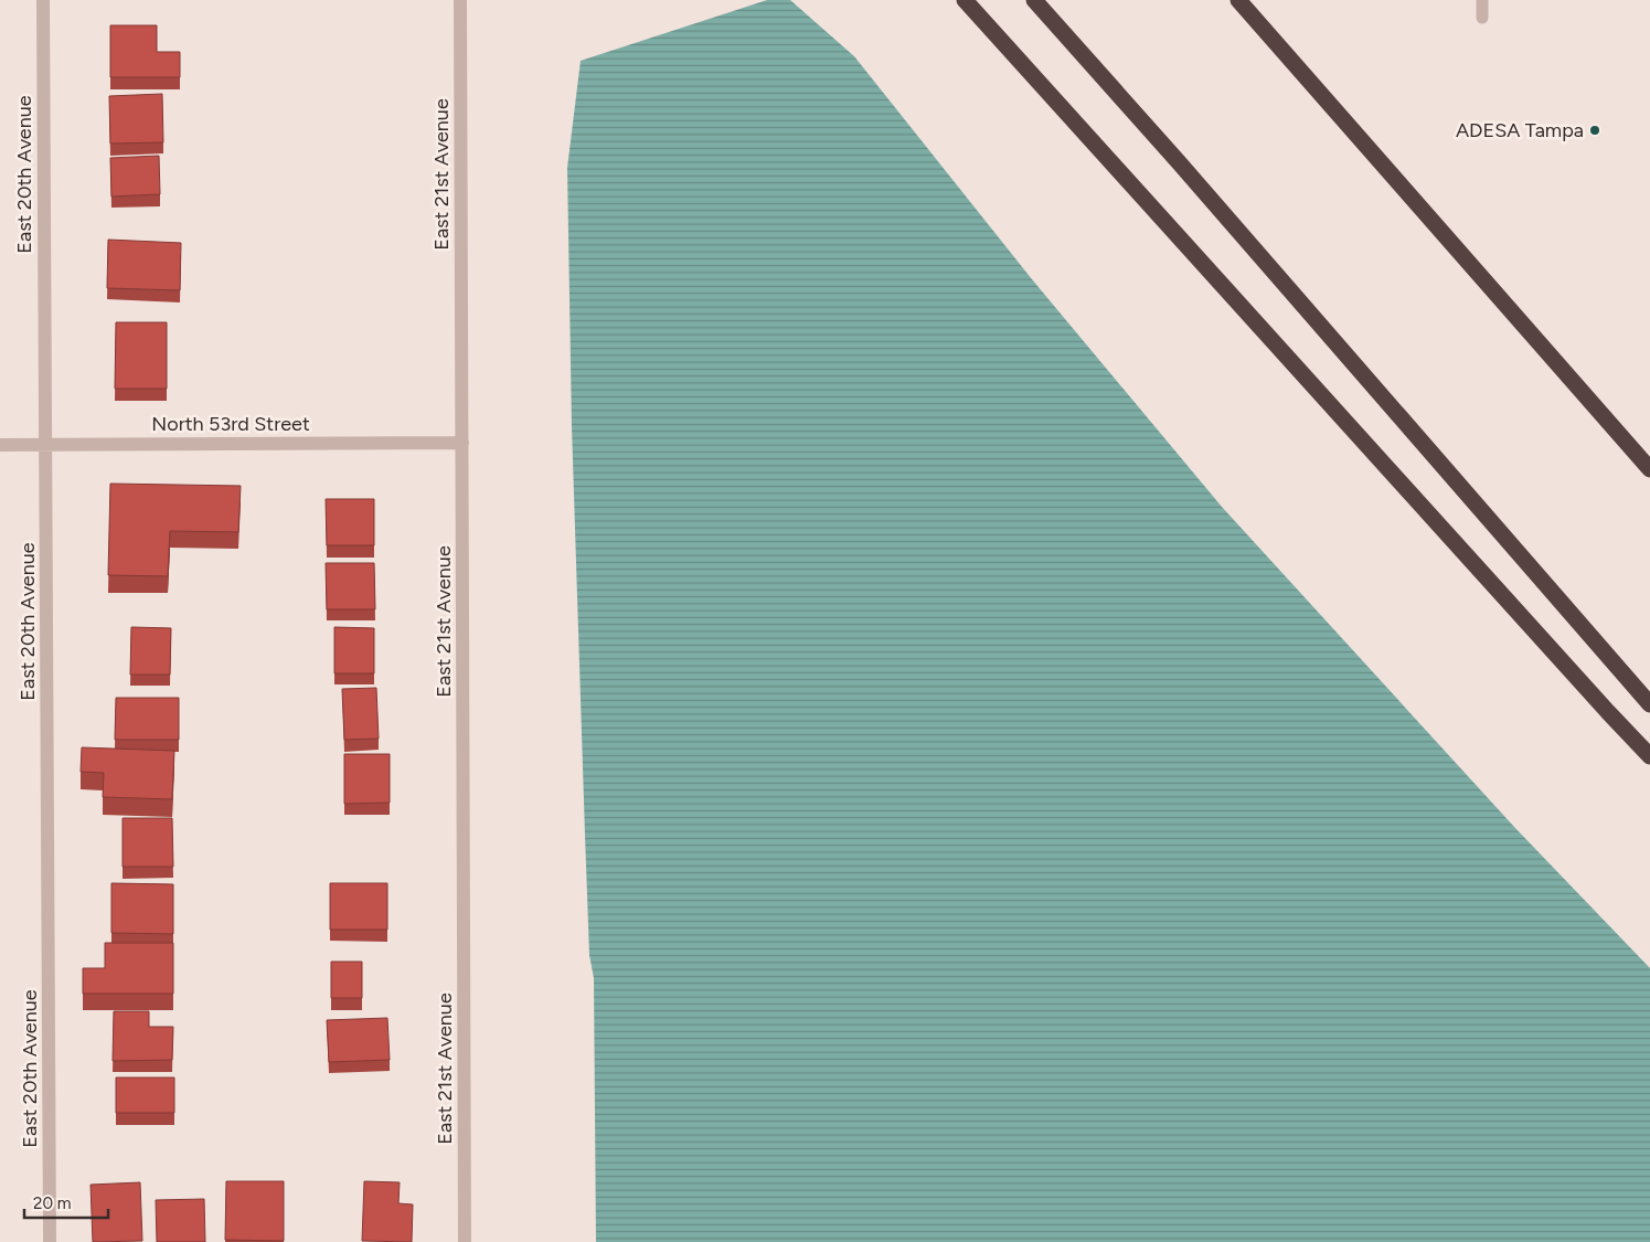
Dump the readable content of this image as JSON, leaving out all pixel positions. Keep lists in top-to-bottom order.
{
  "streets": {
    "street": ["East 20th Avenue", "East 21st Avenue", "North 53rd Street"]
  },
  "crossings": [
    ["East 20th Avenue", "North 53rd Street"],
    ["East 21st Avenue", "North 53rd Street"]
  ],
  "places": ["ADESA Tampa"],
  "scale_bar": "20 m"
}
